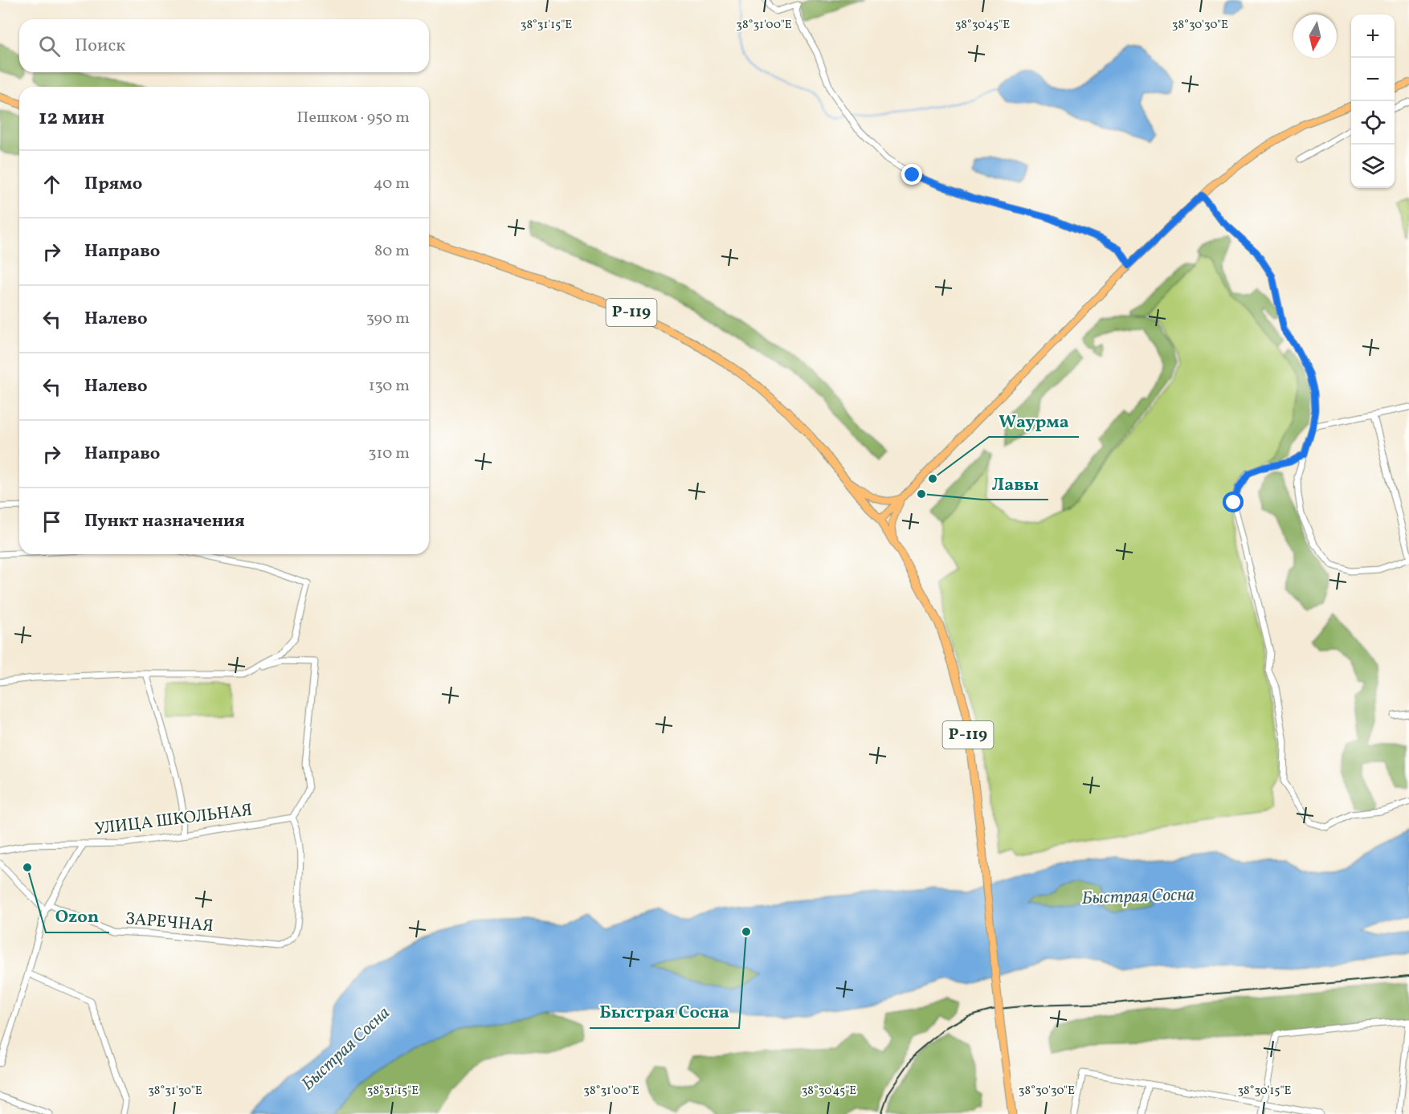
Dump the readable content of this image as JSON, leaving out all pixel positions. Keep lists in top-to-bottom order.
{
  "streets": {
    "highway": ["Р-119"],
    "street": ["УЛИЦА ШКОЛЬНАЯ", "ЗАРЕЧНАЯ"]
  },
  "crossings": [
    ["УЛИЦА ШКОЛЬНАЯ", "ЗАРЕЧНАЯ"]
  ],
  "water": ["Быстрая Сосна"],
  "places": [
    "Wаурма",
    "Лавы",
    "Ozon",
    "Быстрая Сосна"
  ],
  "north": "bottom",
  "page": {
    "map_buttons": ["+", "−"],
    "search": "Поиск",
    "heading": ["12 мин", "Пешком · 950 m"],
    "list": [
      ["Прямо", "40 m"],
      ["Направо", "80 m"],
      ["Налево", "390 m"],
      ["Налево", "130 m"],
      ["Направо", "310 m"],
      "Пункт назначения"
    ]
  },
  "coordinates": [
    "38°31'15\"E",
    "38°31'00\"E",
    "38°30'45\"E",
    "38°30'30\"E",
    "38°31'30\"E",
    "38°30'15\"E"
  ]
}
